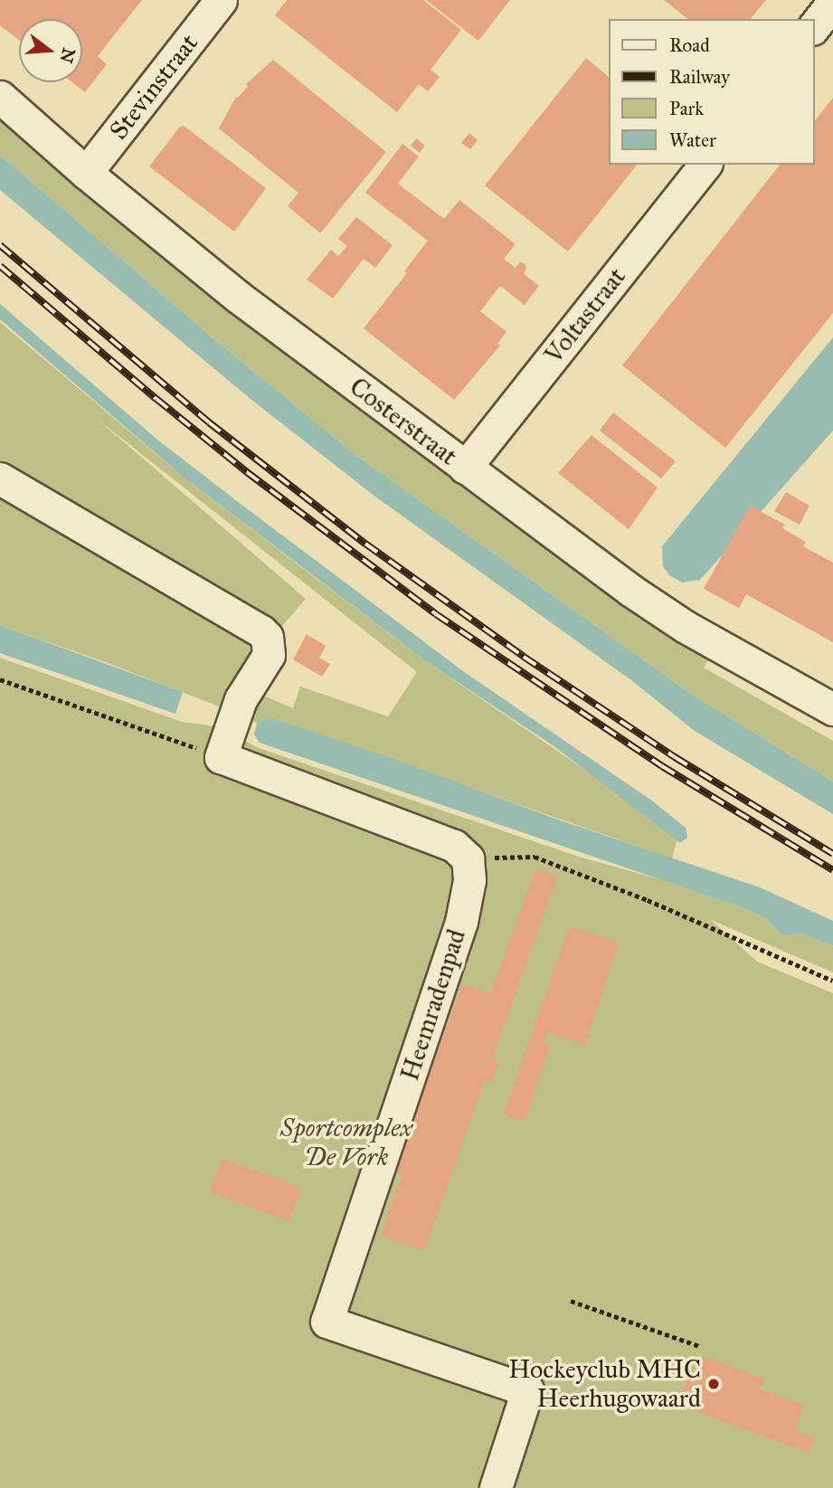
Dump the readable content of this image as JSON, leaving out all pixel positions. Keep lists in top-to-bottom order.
{
  "streets": {
    "street": [
      "Stevinstraat",
      "Voltastraat",
      "Costerstraat",
      "Heemradenpad"
    ]
  },
  "crossings": [
    ["Stevinstraat", "Costerstraat"],
    ["Voltastraat", "Costerstraat"]
  ],
  "parks": ["Sportcomplex De Vork"],
  "places": ["Hockeyclub MHC Heerhugowaard"],
  "legend": [
    "Road",
    "Railway",
    "Park",
    "Water"
  ],
  "north": "right"
}
